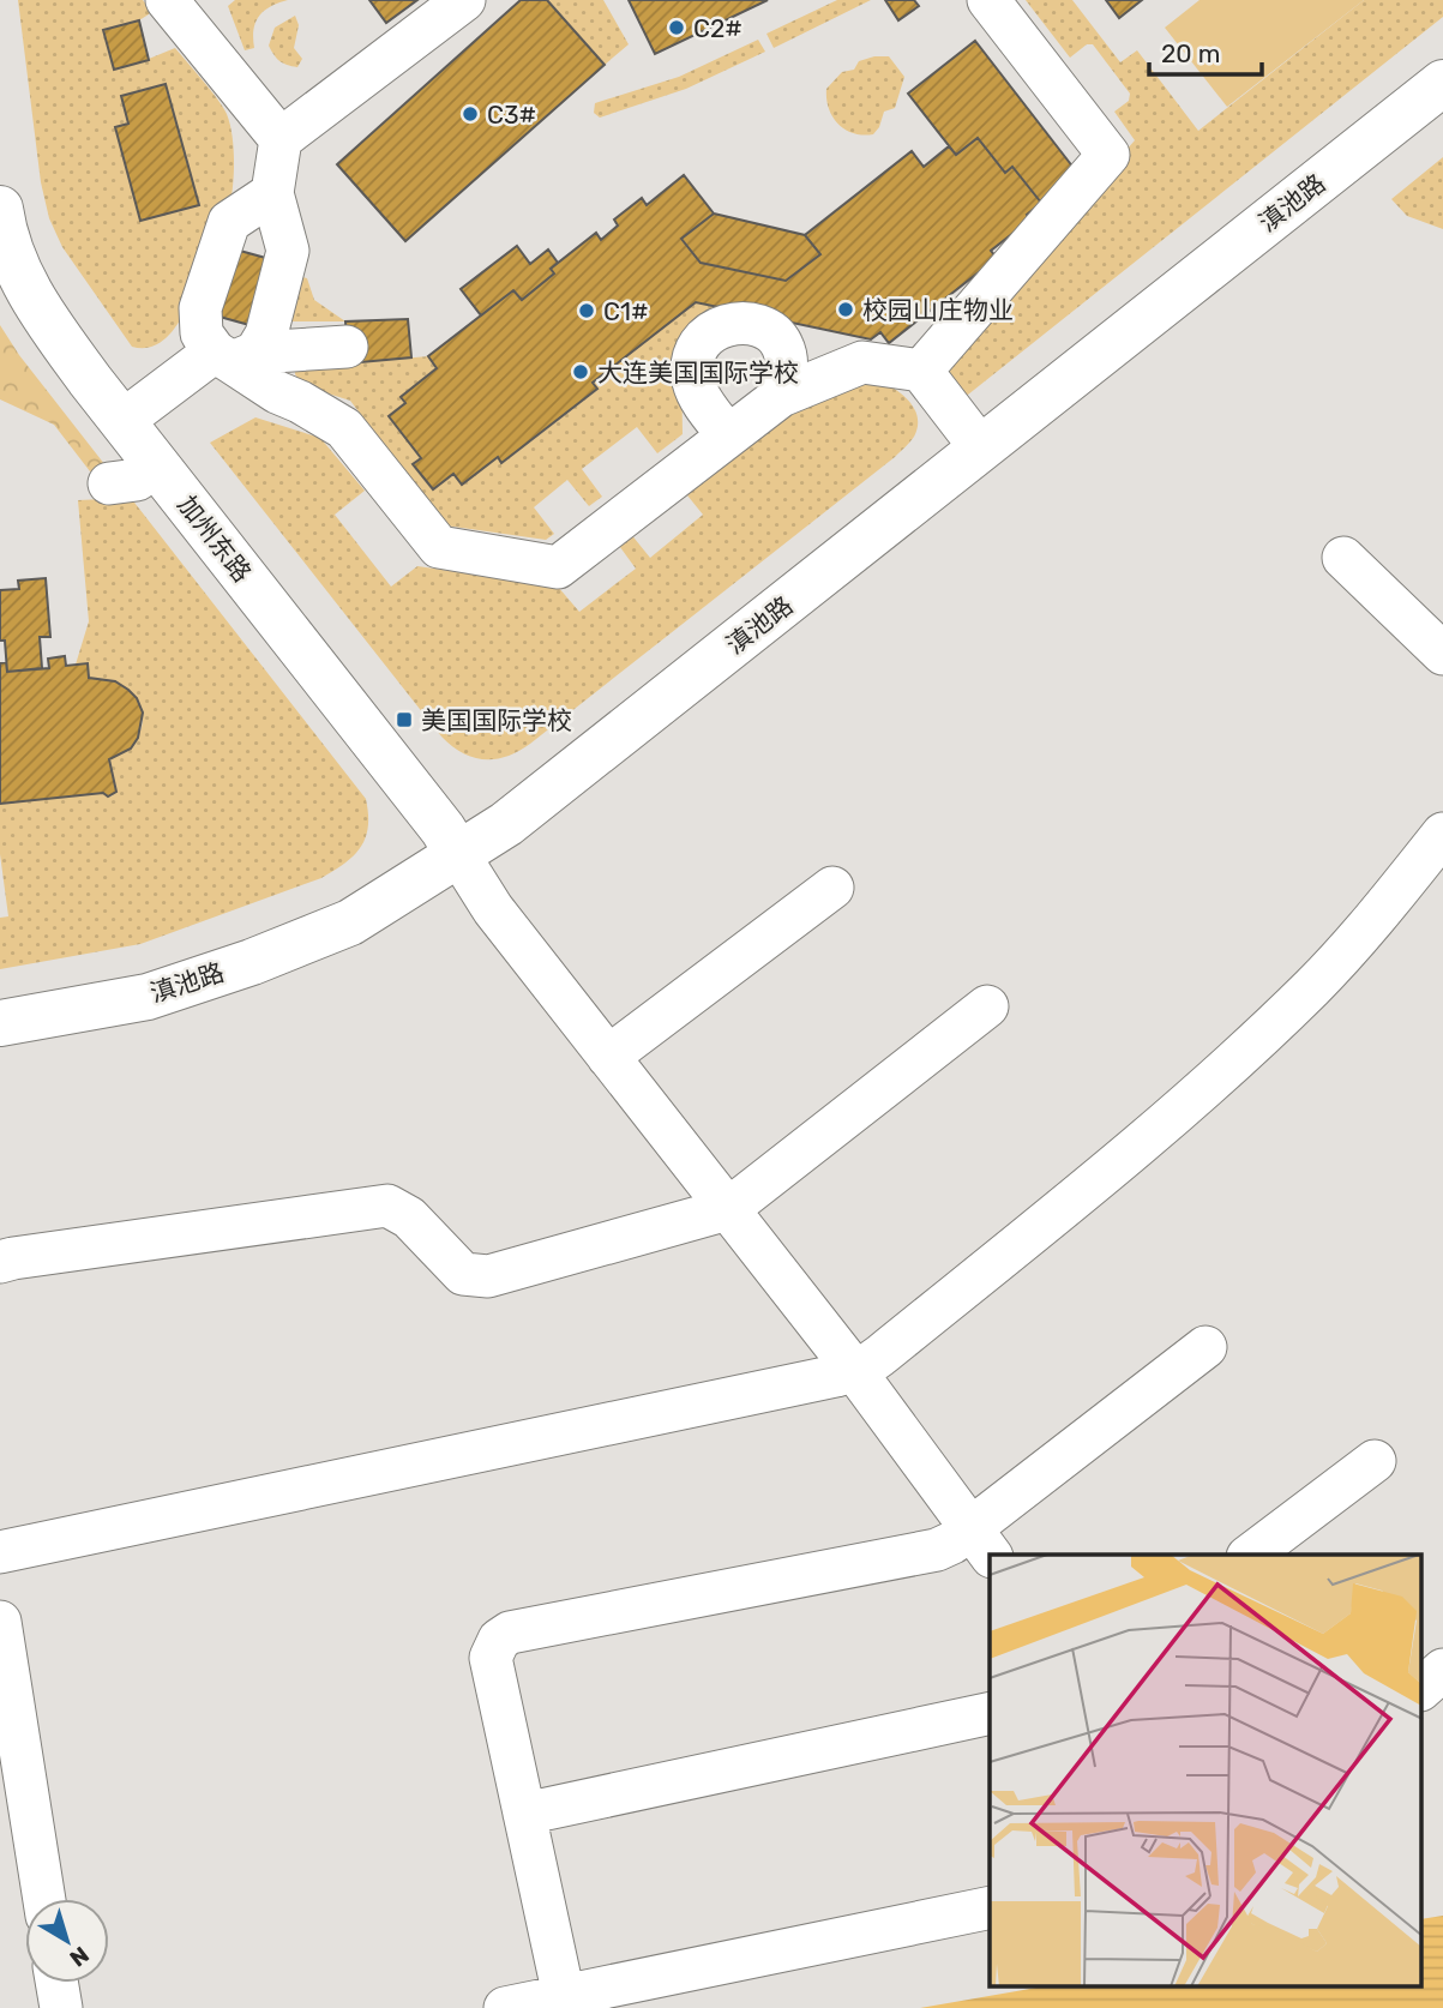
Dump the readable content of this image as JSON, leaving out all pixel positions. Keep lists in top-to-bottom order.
{
  "streets": {
    "street": ["滇池路", "加州东路"]
  },
  "crossings": [
    ["滇池路", "加州东路"]
  ],
  "places": {
    "other": [
      "C2#",
      "C3#",
      "校园山庄物业",
      "C1#",
      "大连美国国际学校"
    ],
    "transit": ["美国国际学校"]
  },
  "scale_bar": "20 m",
  "north": "bottom right"
}
